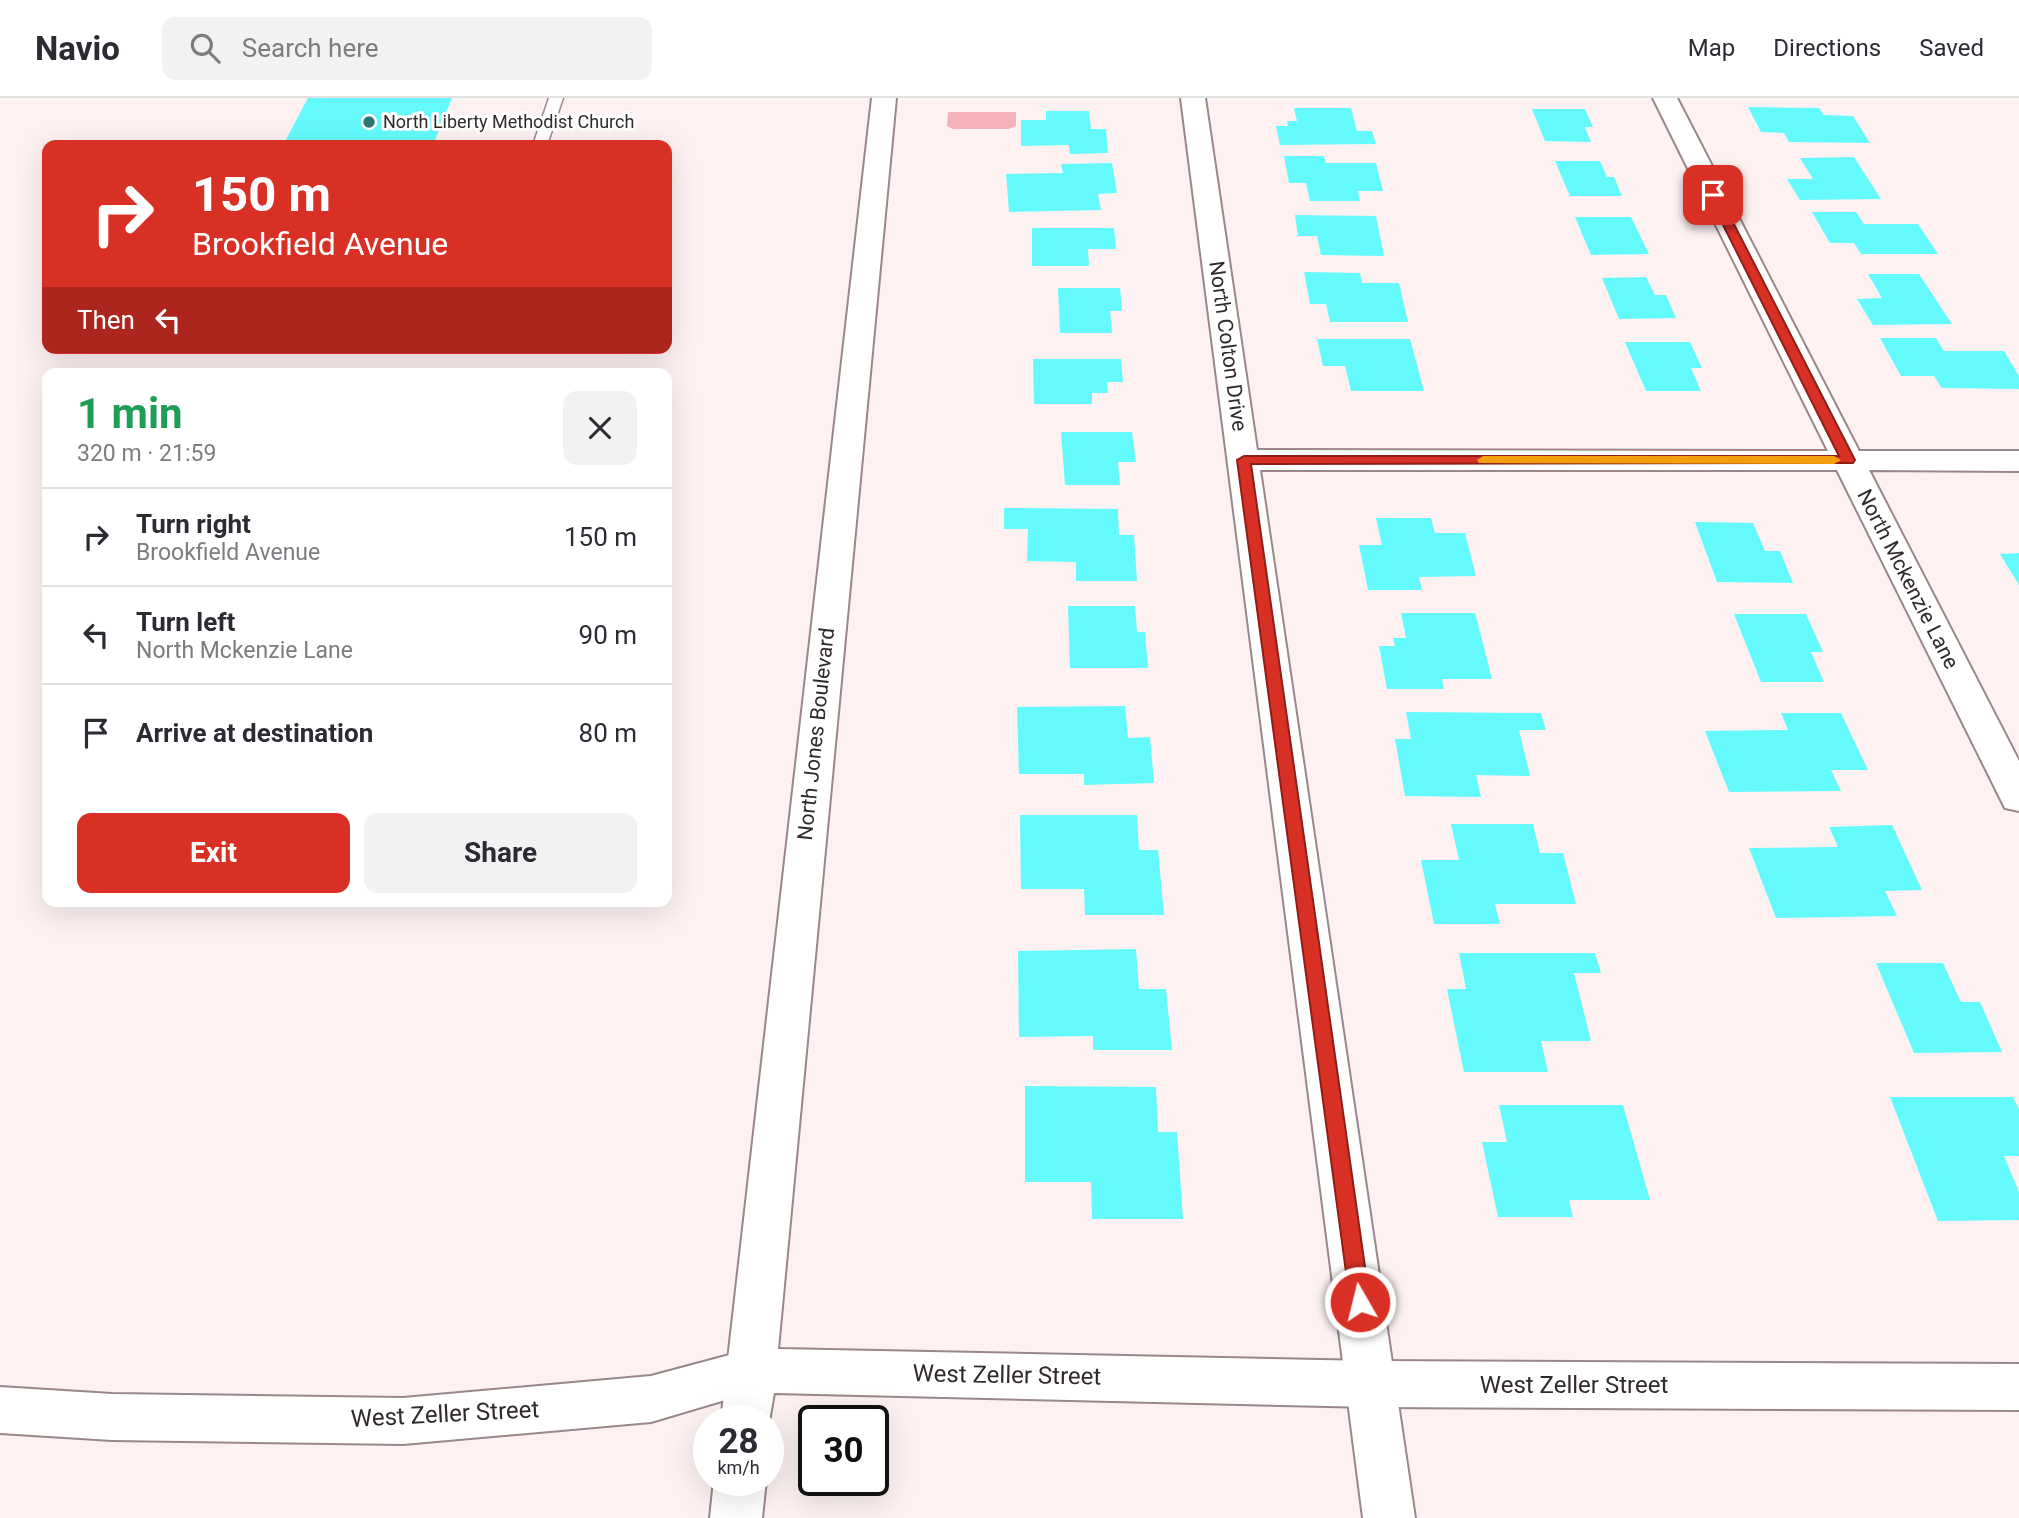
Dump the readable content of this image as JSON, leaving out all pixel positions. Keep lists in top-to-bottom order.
{
  "streets": {
    "street": [
      "North Colton Drive",
      "North Mckenzie Lane",
      "North Jones Boulevard",
      "West Zeller Street"
    ]
  },
  "crossings": [
    ["North Colton Drive", "West Zeller Street"],
    ["North Jones Boulevard", "West Zeller Street"]
  ],
  "places": ["North Liberty Methodist Church"],
  "page": {
    "header": "Navio",
    "search": "Search here",
    "nav": ["Map", "Directions", "Saved"],
    "turn": ["150 m", "Brookfield Avenue"],
    "then": "Then",
    "heading": ["1 min", "320 m · 21:59"],
    "list": [
      {
        "name": "Turn right",
        "note": "Brookfield Avenue",
        "value": "150 m"
      },
      {
        "name": "Turn left",
        "note": "North Mckenzie Lane",
        "value": "90 m"
      },
      {
        "name": "Arrive at destination",
        "value": "80 m"
      }
    ],
    "buttons": ["Exit", "Share"],
    "speed": "28 km/h",
    "limit": "30"
  }
}
